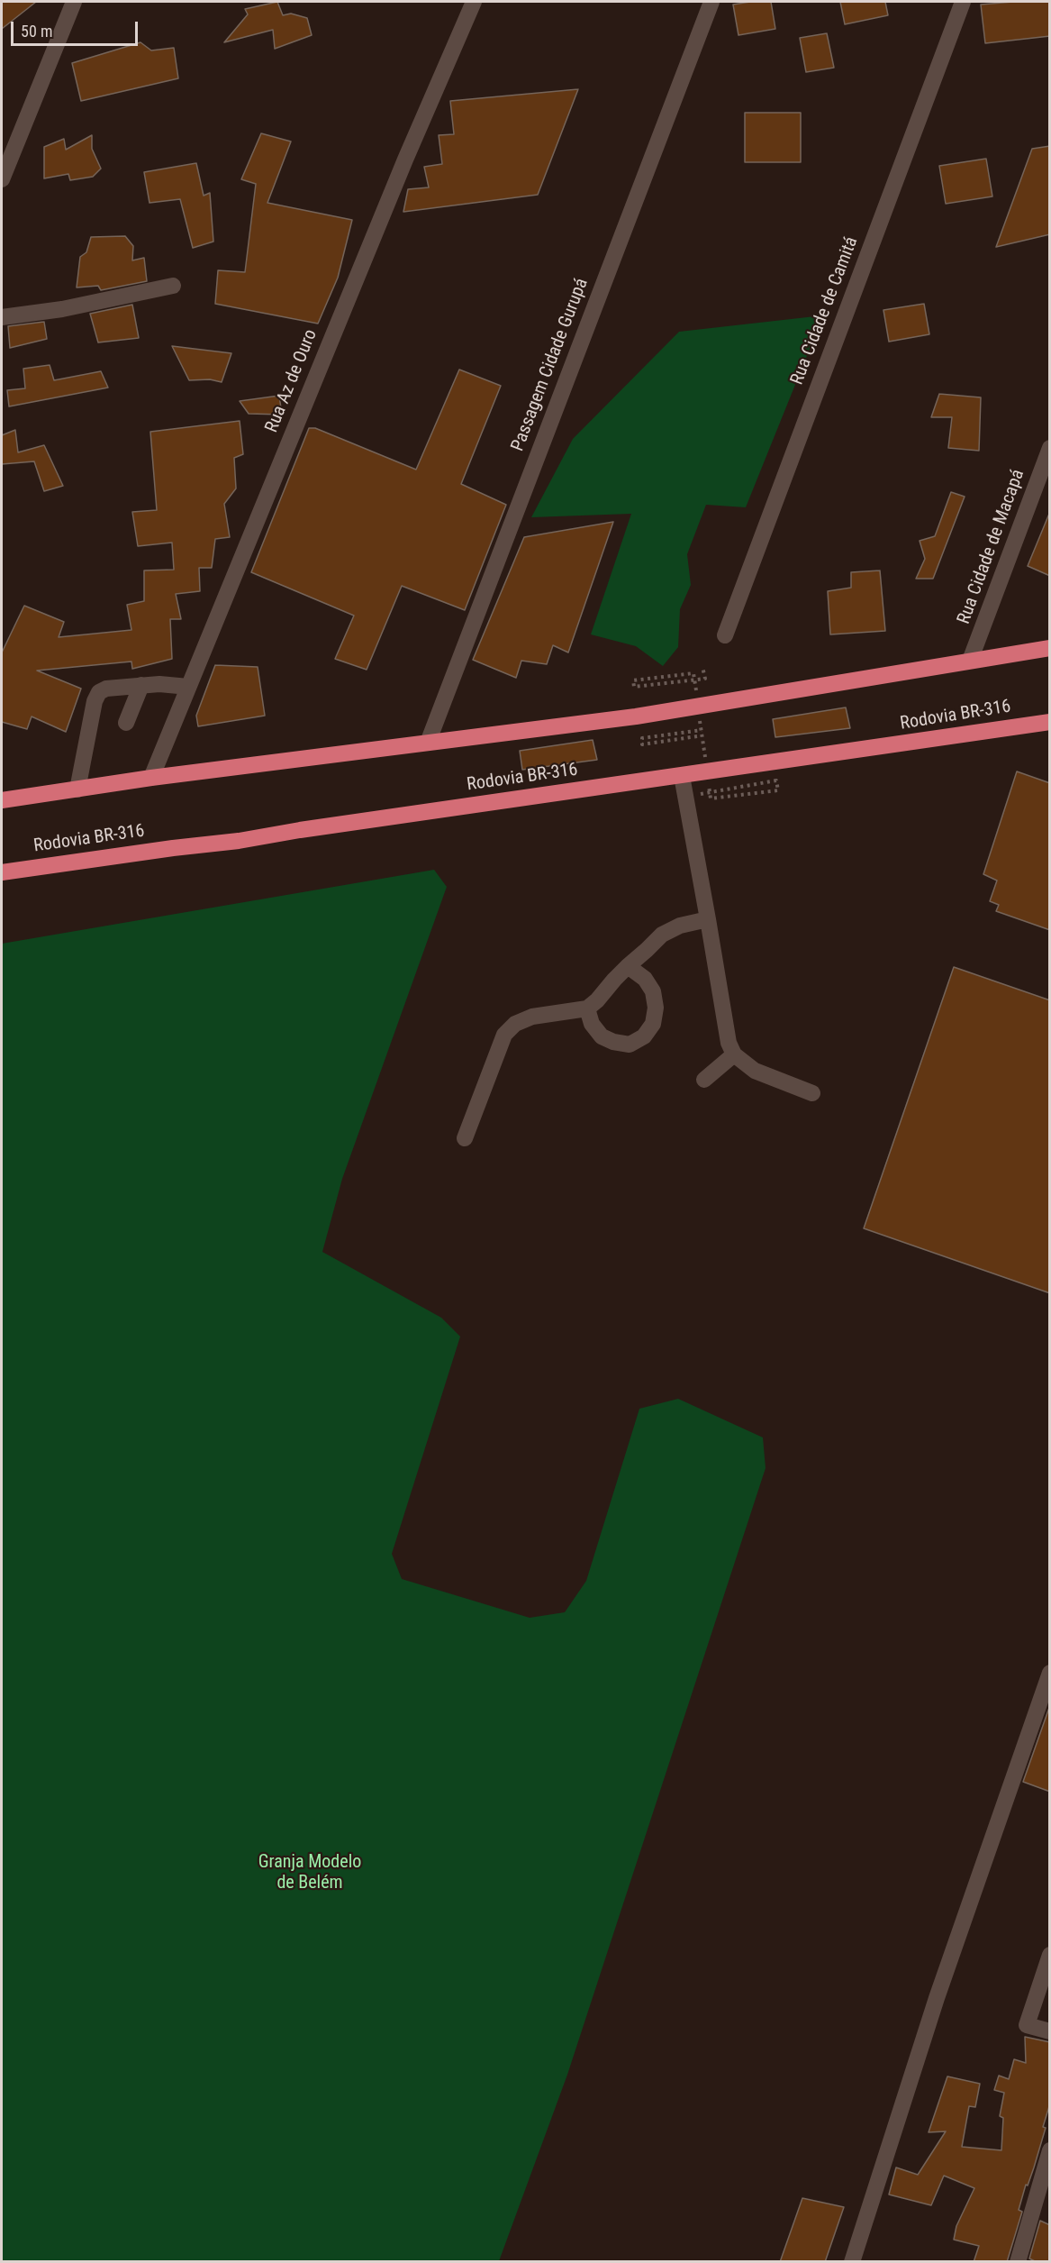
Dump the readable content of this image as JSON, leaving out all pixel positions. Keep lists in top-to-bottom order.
{
  "streets": {
    "highway": ["Rodovia BR-316"],
    "street": [
      "Rua Cidade de Camitá",
      "Passagem Cidade Gurupá",
      "Rua Az de Ouro",
      "Rua Cidade de Macapá"
    ]
  },
  "parks": ["Granja Modelo de Belém"],
  "scale_bar": "50 m"
}
